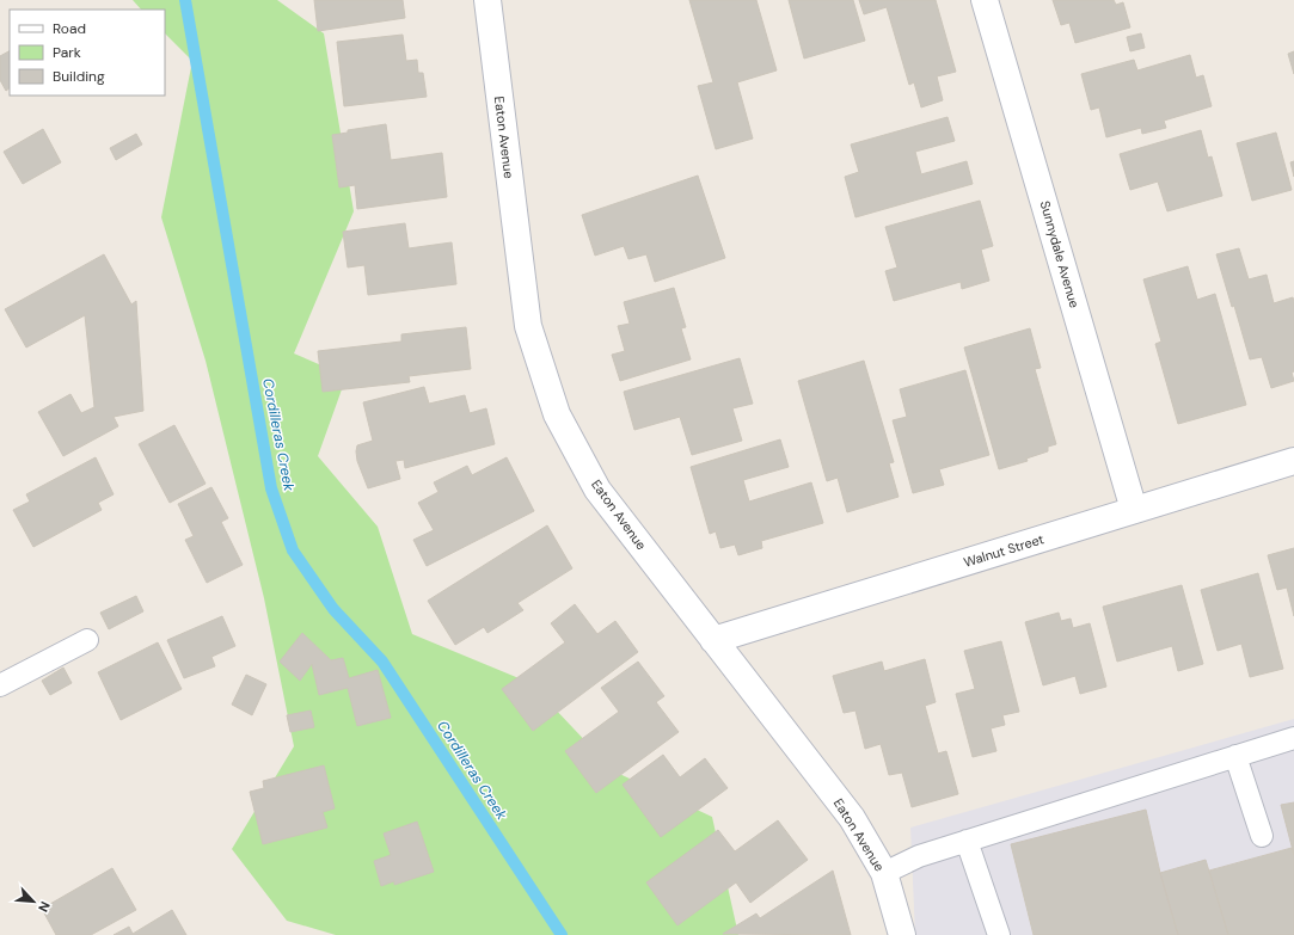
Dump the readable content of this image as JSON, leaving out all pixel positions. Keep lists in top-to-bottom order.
{
  "streets": {
    "street": ["Eaton Avenue", "Sunnydale Avenue", "Walnut Street"]
  },
  "crossings": [
    ["Eaton Avenue", "Walnut Street"],
    ["Sunnydale Avenue", "Walnut Street"]
  ],
  "water": ["Cordilleras Creek"],
  "legend": ["Road", "Park", "Building"],
  "north": "bottom right"
}
